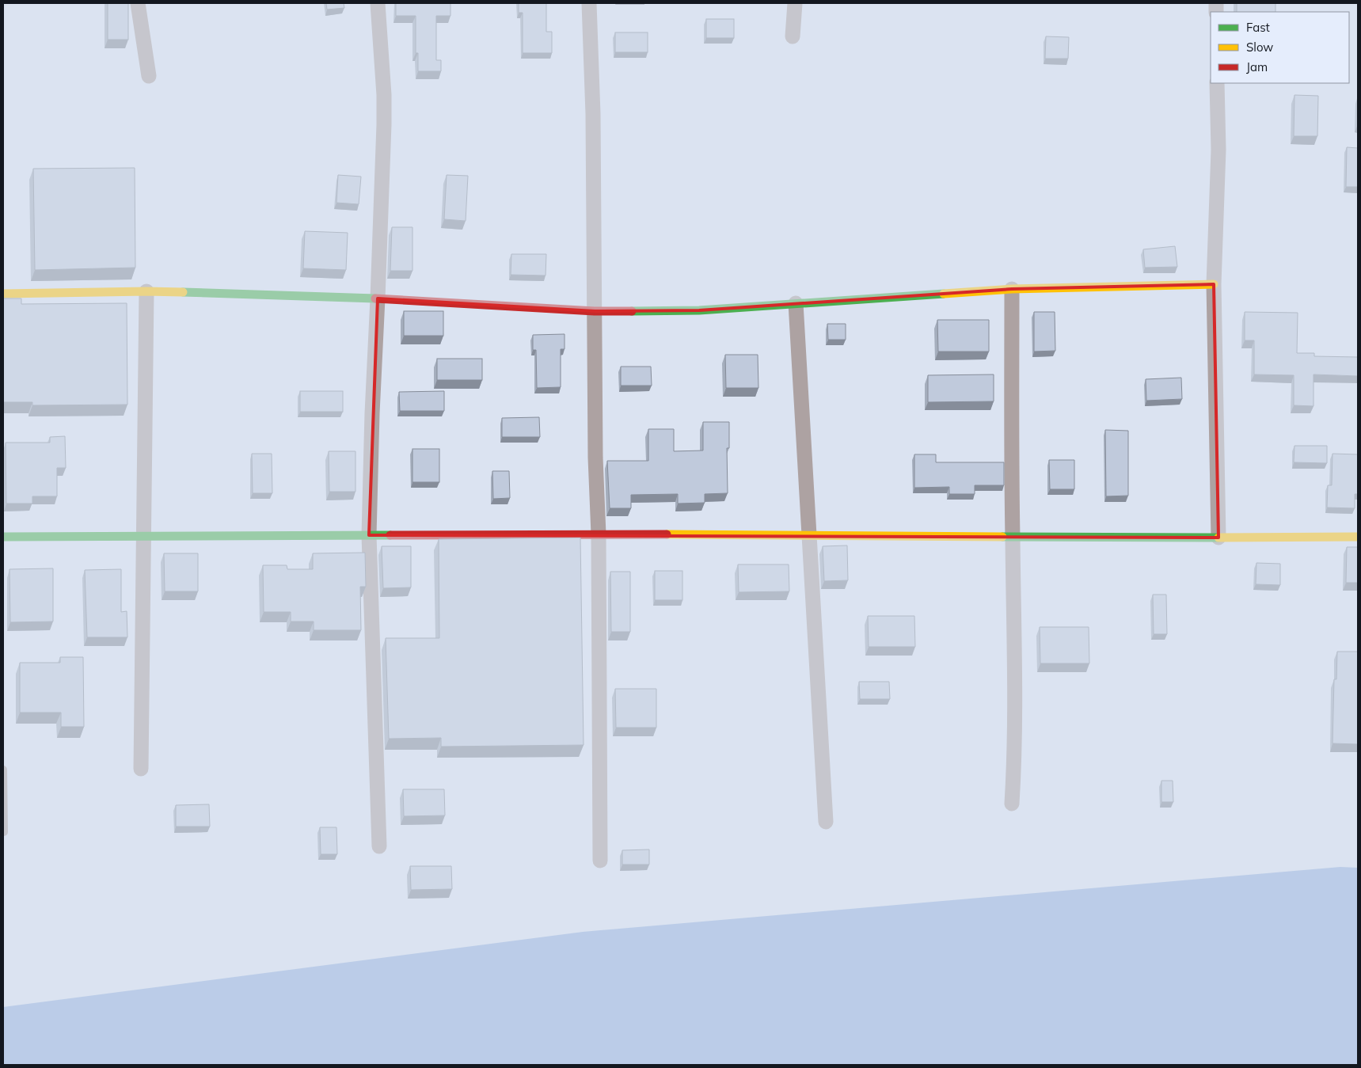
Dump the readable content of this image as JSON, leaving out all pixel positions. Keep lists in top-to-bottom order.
{
  "legend": ["Fast", "Slow", "Jam"]
}
